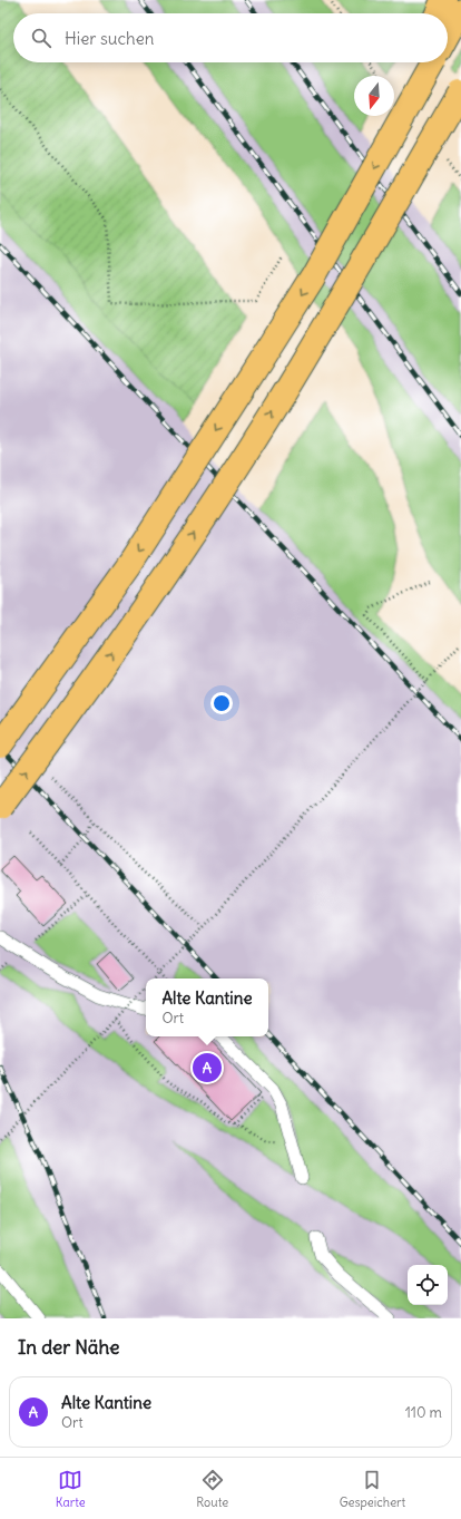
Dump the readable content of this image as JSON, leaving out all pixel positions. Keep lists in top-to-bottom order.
{
  "north": "bottom",
  "page": {
    "search": "Hier suchen",
    "popup": ["Alte Kantine", "Ort"],
    "pins": "A",
    "heading": "In der Nähe",
    "list": [
      {
        "mark": "A",
        "name": "Alte Kantine",
        "note": "Ort",
        "value": "110 m"
      }
    ],
    "nav": ["Karte", "Route", "Gespeichert"]
  }
}
